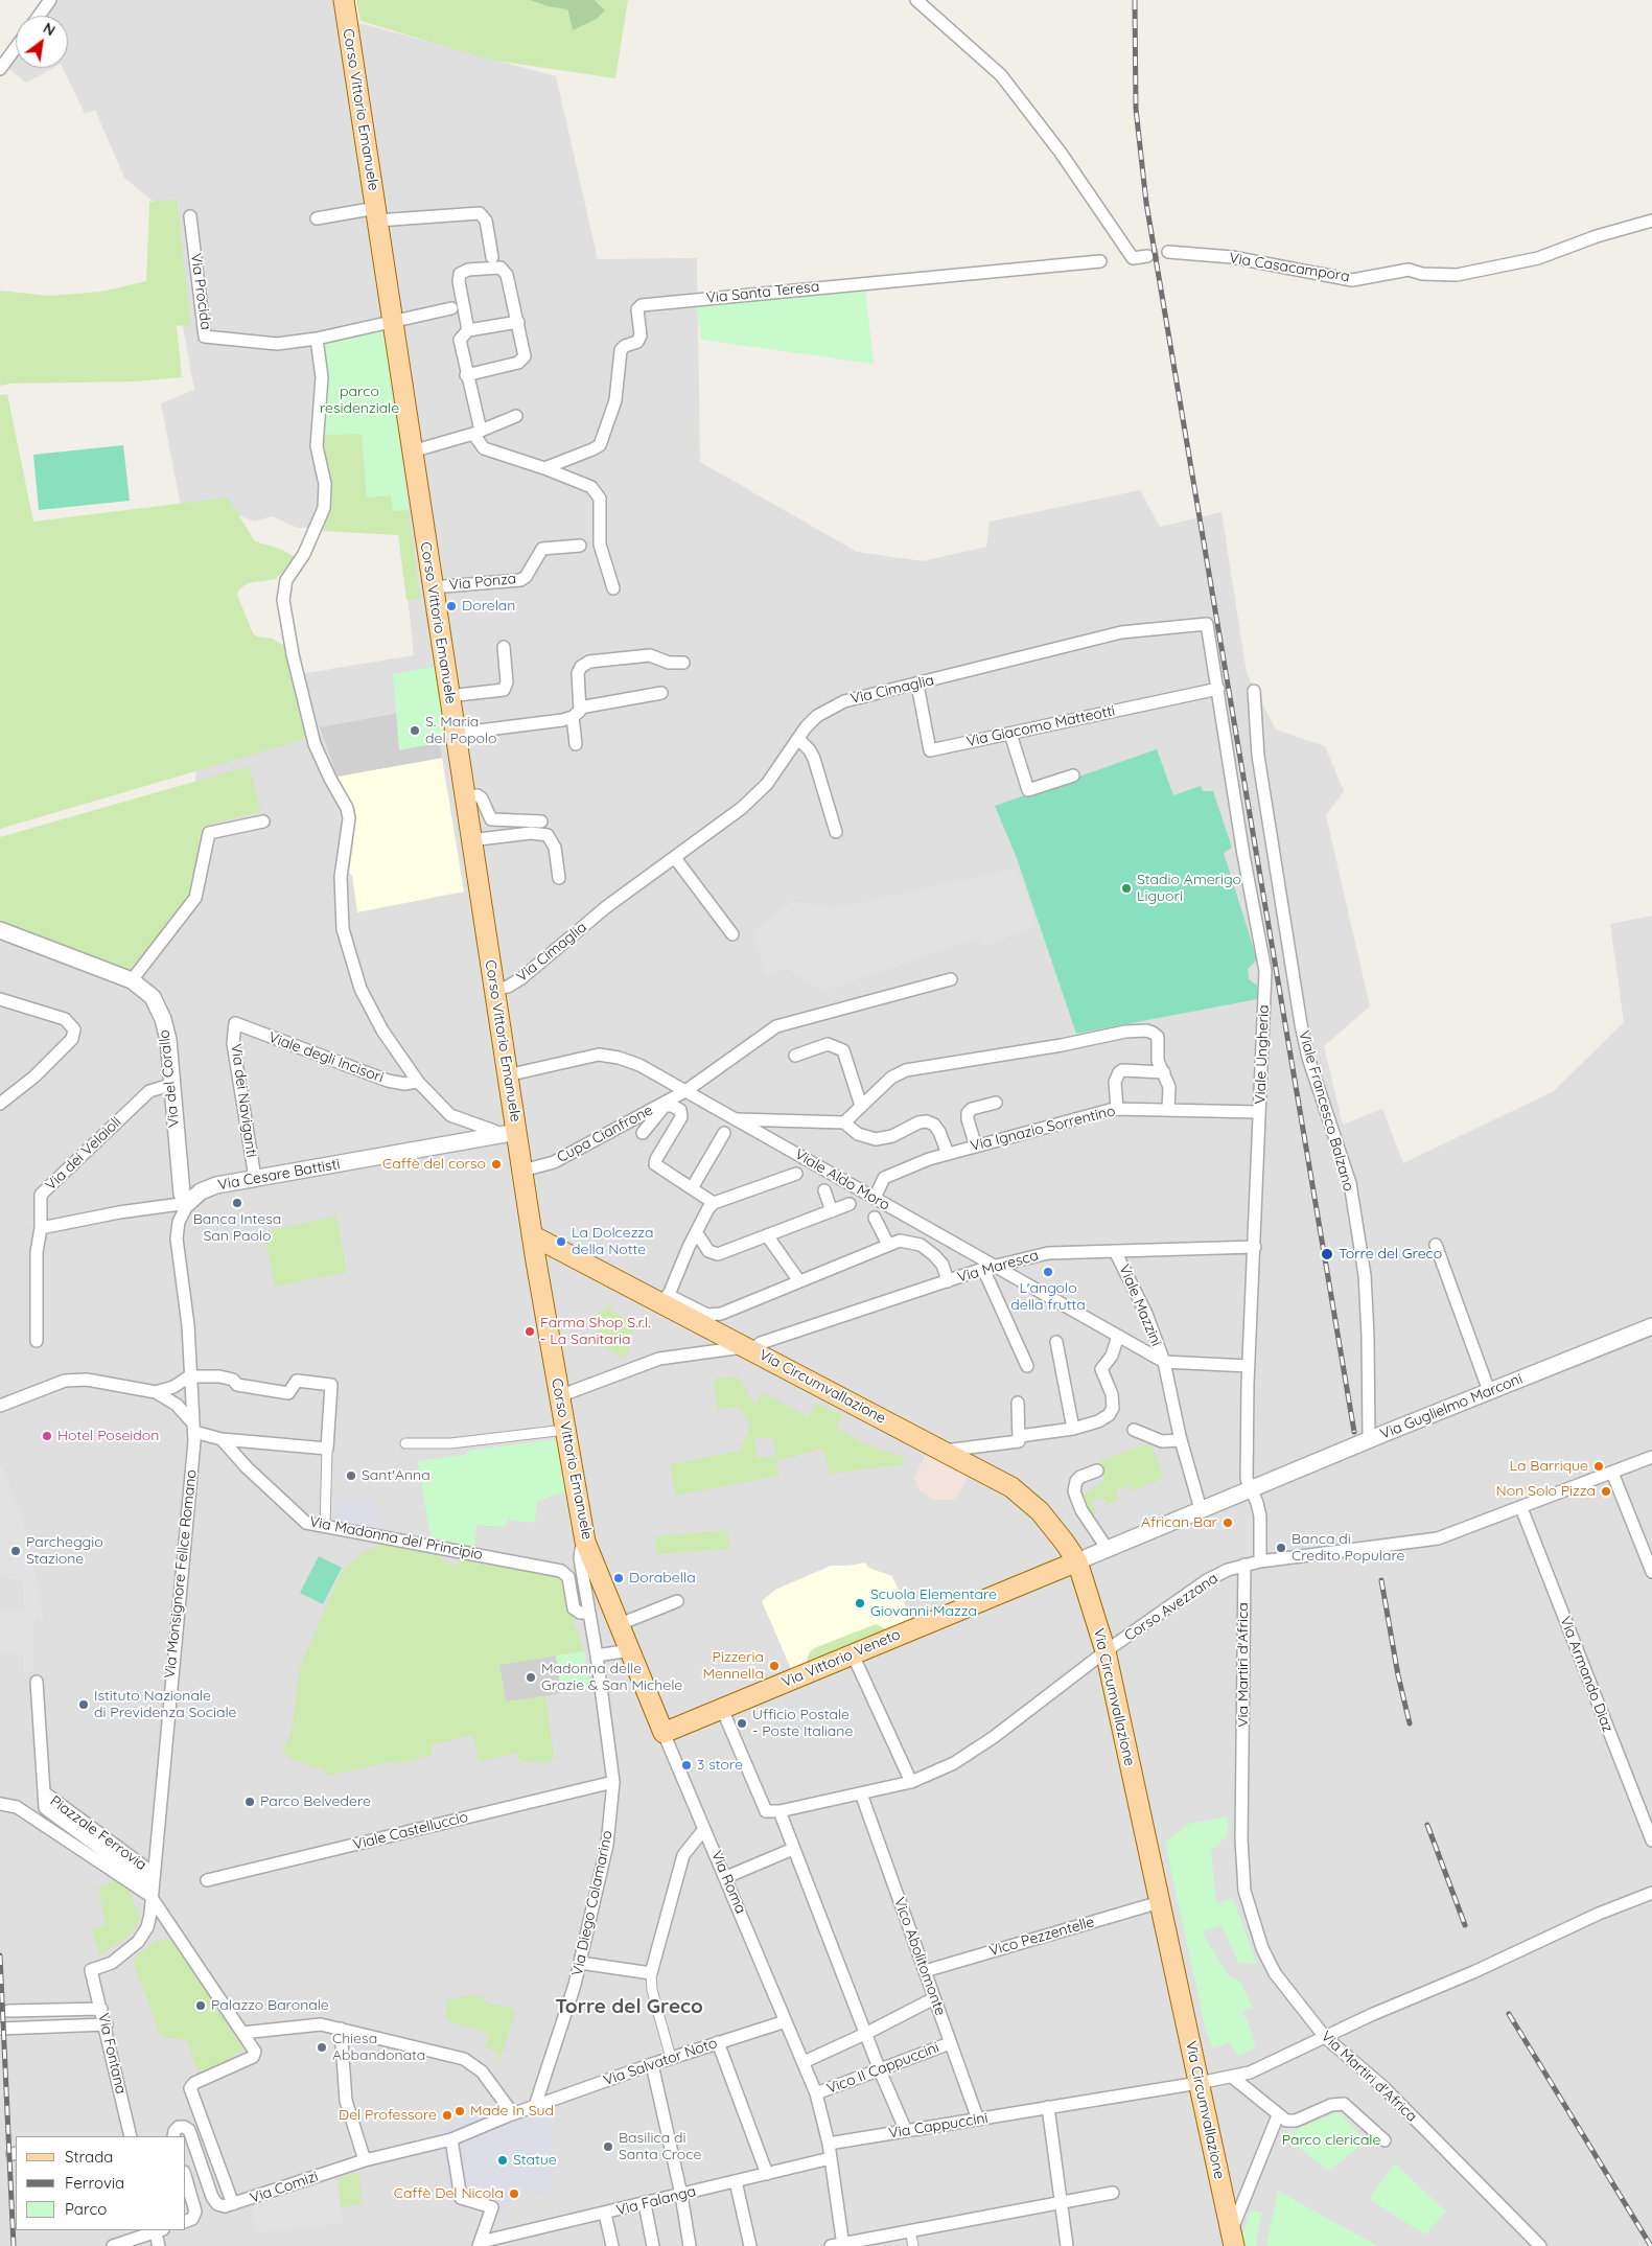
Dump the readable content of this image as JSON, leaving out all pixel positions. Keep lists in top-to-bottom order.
{
  "streets": {
    "main road": [
      "Corso Vittorio Emanuele",
      "Via Circumvallazione",
      "Via Vittorio Veneto",
      "Via Roma"
    ],
    "street": [
      "Via Casacampora",
      "Via Procida",
      "Via Santa Teresa",
      "Via Ponza",
      "Via Cimaglia",
      "Via Giacomo Matteotti",
      "Viale Ungheria",
      "Viale degli Incisori",
      "Via del Corallo",
      "Via dei Naviganti",
      "Viale Francesco Balzano",
      "Via Ignazio Sorrentino",
      "Cupa Cianfrone",
      "Via dei Velaioli",
      "Via Cesare Battisti",
      "Viale Aldo Moro",
      "Via Maresca",
      "Viale Mazzini",
      "Via Guglielmo Marconi",
      "Via Madonna del Principio",
      "Via Monsignore Felice Romano",
      "Corso Avezzana",
      "Via Martiri d'Africa",
      "Via Armando Diaz",
      "Viale Castelluccio",
      "Piazzale Ferrovia",
      "Via Diego Colamarino",
      "Vico Pezzentelle",
      "Vico Abolitomonte",
      "Via Fontana",
      "Via Salvator Noto",
      "Vico II Cappuccini",
      "Via Cappuccini",
      "Via Comizi",
      "Via Falanga"
    ]
  },
  "crossings": [
    ["Corso Vittorio Emanuele", "Via Procida"],
    ["Corso Vittorio Emanuele", "Via Ponza"],
    ["Corso Vittorio Emanuele", "Via Cimaglia"],
    ["Corso Vittorio Emanuele", "Cupa Cianfrone"],
    ["Corso Vittorio Emanuele", "Via Cesare Battisti"],
    ["Corso Vittorio Emanuele", "Viale Aldo Moro"],
    ["Corso Vittorio Emanuele", "Via Maresca"],
    ["Corso Vittorio Emanuele", "Via Circumvallazione"],
    ["Corso Vittorio Emanuele", "Via Roma"],
    ["Corso Vittorio Emanuele", "Via Diego Colamarino"],
    ["Via Cimaglia", "Via Giacomo Matteotti"],
    ["Via Cimaglia", "Viale Ungheria"],
    ["Via Giacomo Matteotti", "Viale Ungheria"],
    ["Viale Ungheria", "Via Ignazio Sorrentino"],
    ["Viale Ungheria", "Via Maresca"],
    ["Viale Ungheria", "Via Guglielmo Marconi"],
    ["Viale degli Incisori", "Via dei Naviganti"],
    ["Via del Corallo", "Via dei Velaioli"],
    ["Via del Corallo", "Via Cesare Battisti"],
    ["Via dei Naviganti", "Via Cesare Battisti"],
    ["Viale Francesco Balzano", "Via Guglielmo Marconi"],
    ["Via Ignazio Sorrentino", "Viale Aldo Moro"],
    ["Cupa Cianfrone", "Viale Aldo Moro"],
    ["Viale Aldo Moro", "Via Maresca"],
    ["Viale Aldo Moro", "Viale Mazzini"],
    ["Via Maresca", "Viale Mazzini"],
    ["Via Maresca", "Via Circumvallazione"],
    ["Viale Mazzini", "Via Guglielmo Marconi"],
    ["Via Circumvallazione", "Via Guglielmo Marconi"],
    ["Via Circumvallazione", "Corso Avezzana"],
    ["Via Circumvallazione", "Via Vittorio Veneto"],
    ["Via Circumvallazione", "Vico Pezzentelle"],
    ["Via Circumvallazione", "Via Cappuccini"],
    ["Via Guglielmo Marconi", "Via Vittorio Veneto"],
    ["Via Madonna del Principio", "Via Diego Colamarino"],
    ["Via Monsignore Felice Romano", "Piazzale Ferrovia"],
    ["Via Monsignore Felice Romano", "Via Fontana"],
    ["Corso Avezzana", "Via Martiri d'Africa"],
    ["Corso Avezzana", "Via Armando Diaz"],
    ["Corso Avezzana", "Vico Abolitomonte"],
    ["Via Vittorio Veneto", "Via Roma"],
    ["Via Martiri d'Africa", "Via Cappuccini"],
    ["Viale Castelluccio", "Via Diego Colamarino"],
    ["Via Roma", "Via Salvator Noto"],
    ["Via Roma", "Vico II Cappuccini"],
    ["Via Roma", "Via Cappuccini"],
    ["Via Roma", "Via Falanga"],
    ["Via Diego Colamarino", "Via Salvator Noto"],
    ["Vico Pezzentelle", "Vico Abolitomonte"],
    ["Vico Abolitomonte", "Vico II Cappuccini"],
    ["Vico Abolitomonte", "Via Cappuccini"],
    ["Via Salvator Noto", "Via Comizi"]
  ],
  "districts": ["Torre del Greco"],
  "parks": ["parco residenziale", "Parco clericale"],
  "places": [
    "Dorelan",
    "S. Maria del Popolo",
    "Stadio Amerigo Liguori",
    "Caffè del corso",
    "Banca Intesa San Paolo",
    "La Dolcezza della Notte",
    "Torre del Greco",
    "L'angolo della frutta",
    "Farma Shop S.r.l. - La Sanitaria",
    "Hotel Poseidon",
    "La Barrique",
    "Sant'Anna",
    "Non Solo Pizza",
    "African Bar",
    "Banca di Credito Populare",
    "Parcheggio Stazione",
    "Dorabella",
    "Scuola Elementare Giovanni Mazza",
    "Pizzeria Mennella",
    "Madonna delle Grazie & San Michele",
    "Istituto Nazionale di Previdenza Sociale",
    "Ufficio Postale - Poste Italiane",
    "3 store",
    "Parco Belvedere",
    "Palazzo Baronale",
    "Chiesa Abbandonata",
    "Made In Sud",
    "Del Professore",
    "Basilica di Santa Croce",
    "Statue",
    "Caffè Del Nicola"
  ],
  "legend": ["Strada", "Ferrovia", "Parco"],
  "north": "top right"
}
